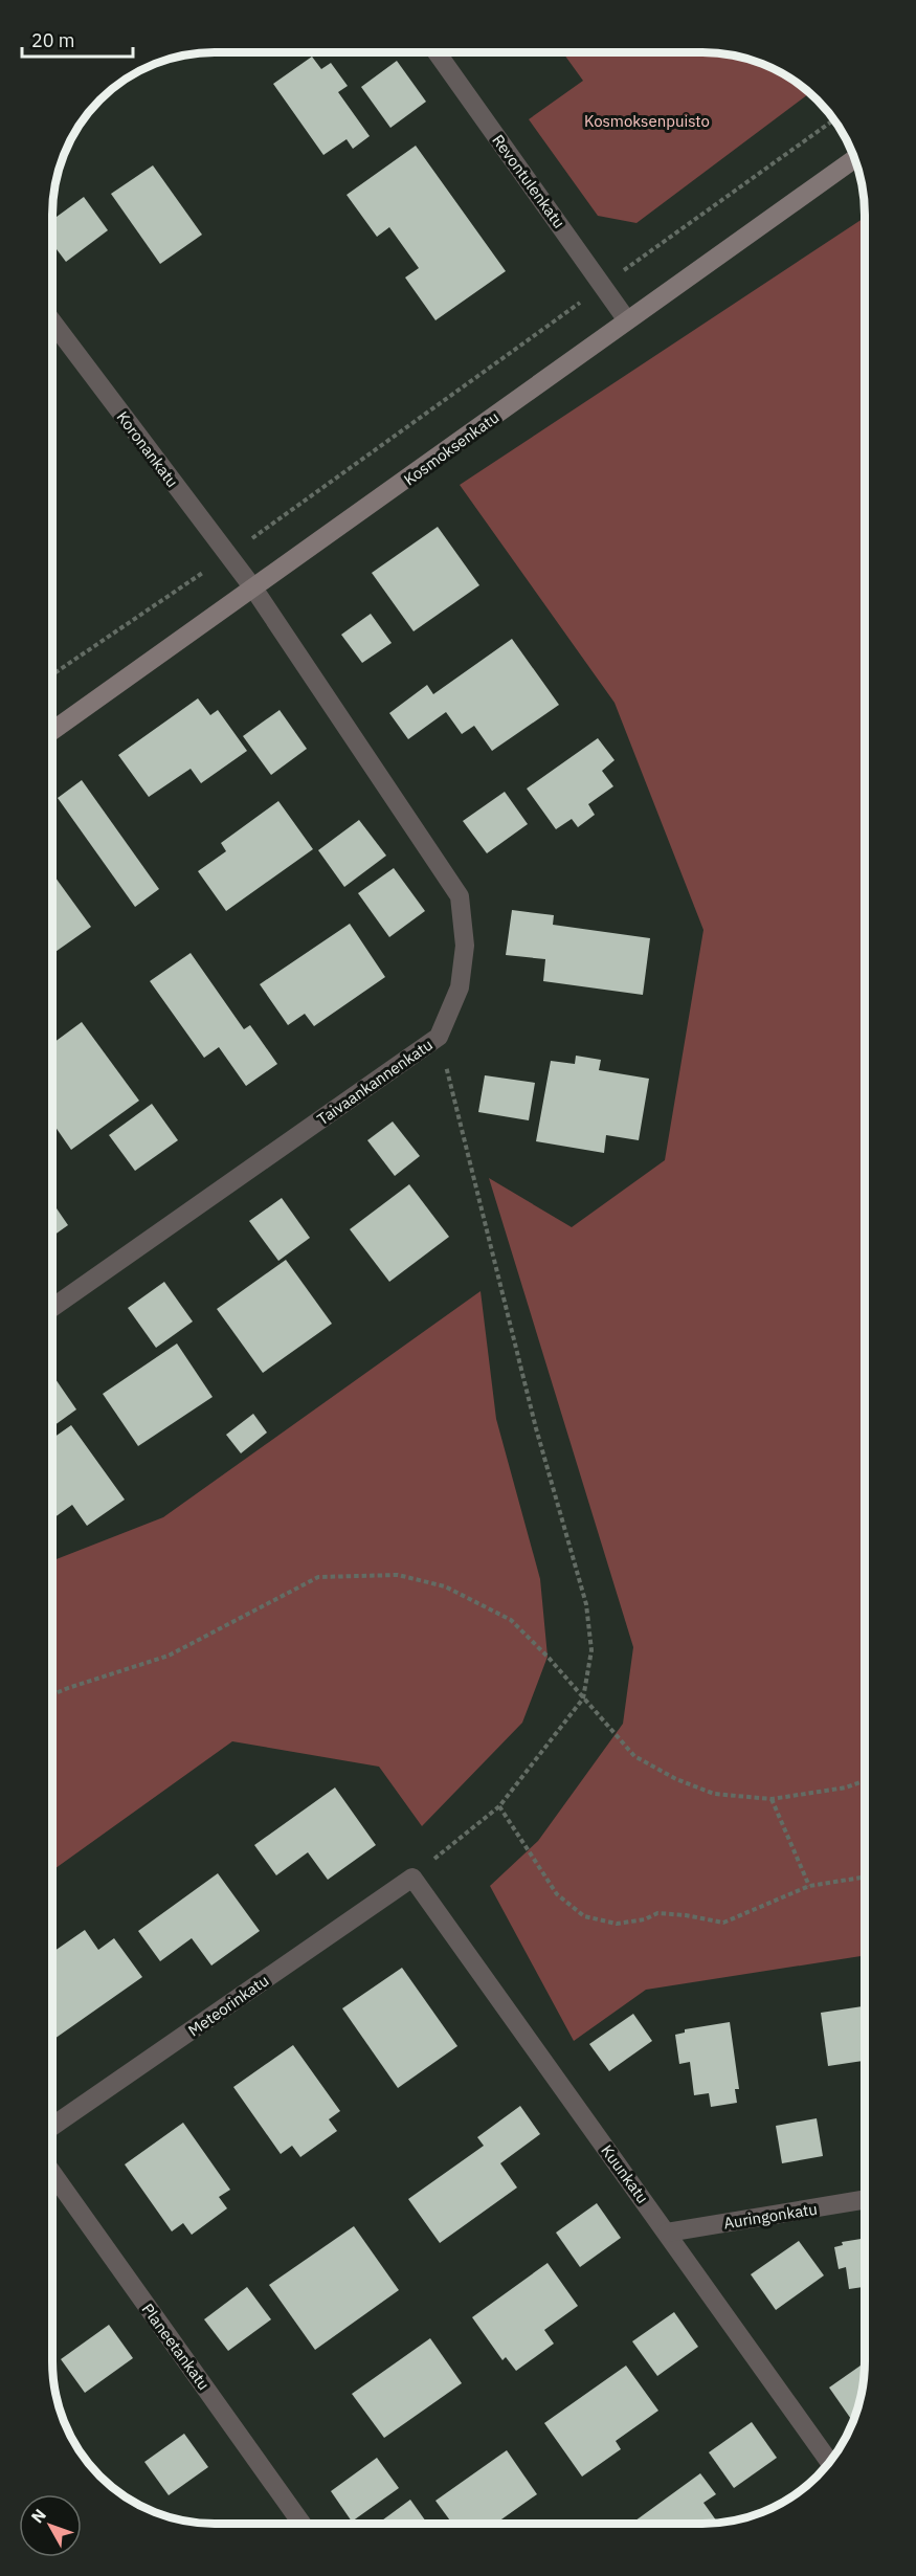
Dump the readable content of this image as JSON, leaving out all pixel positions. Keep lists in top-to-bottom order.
{
  "streets": {
    "street": [
      "Revontulenkatu",
      "Kosmoksenkatu",
      "Koronankatu",
      "Taivaankannenkatu",
      "Meteorinkatu",
      "Kuunkatu",
      "Auringonkatu",
      "Planeetankatu"
    ]
  },
  "crossings": [
    ["Revontulenkatu", "Kosmoksenkatu"],
    ["Kosmoksenkatu", "Koronankatu"],
    ["Kosmoksenkatu", "Taivaankannenkatu"],
    ["Koronankatu", "Taivaankannenkatu"],
    ["Meteorinkatu", "Kuunkatu"],
    ["Kuunkatu", "Auringonkatu"]
  ],
  "parks": ["Kosmoksenpuisto"],
  "scale_bar": "20 m",
  "north": "top left"
}
